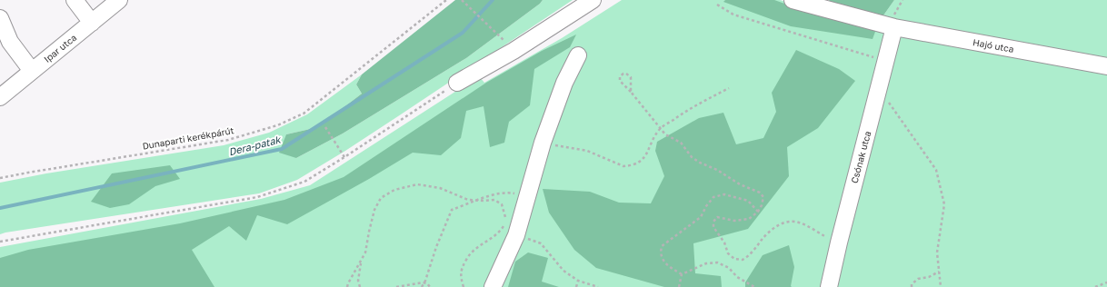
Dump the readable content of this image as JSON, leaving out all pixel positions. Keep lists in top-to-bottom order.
{
  "streets": {
    "street": ["Hajó utca", "Ipar utca", "Csónak utca"],
    "path": ["Dunaparti kerékpárút"]
  },
  "crossings": [
    ["Hajó utca", "Csónak utca"]
  ],
  "water": ["Dera-patak"]
}
